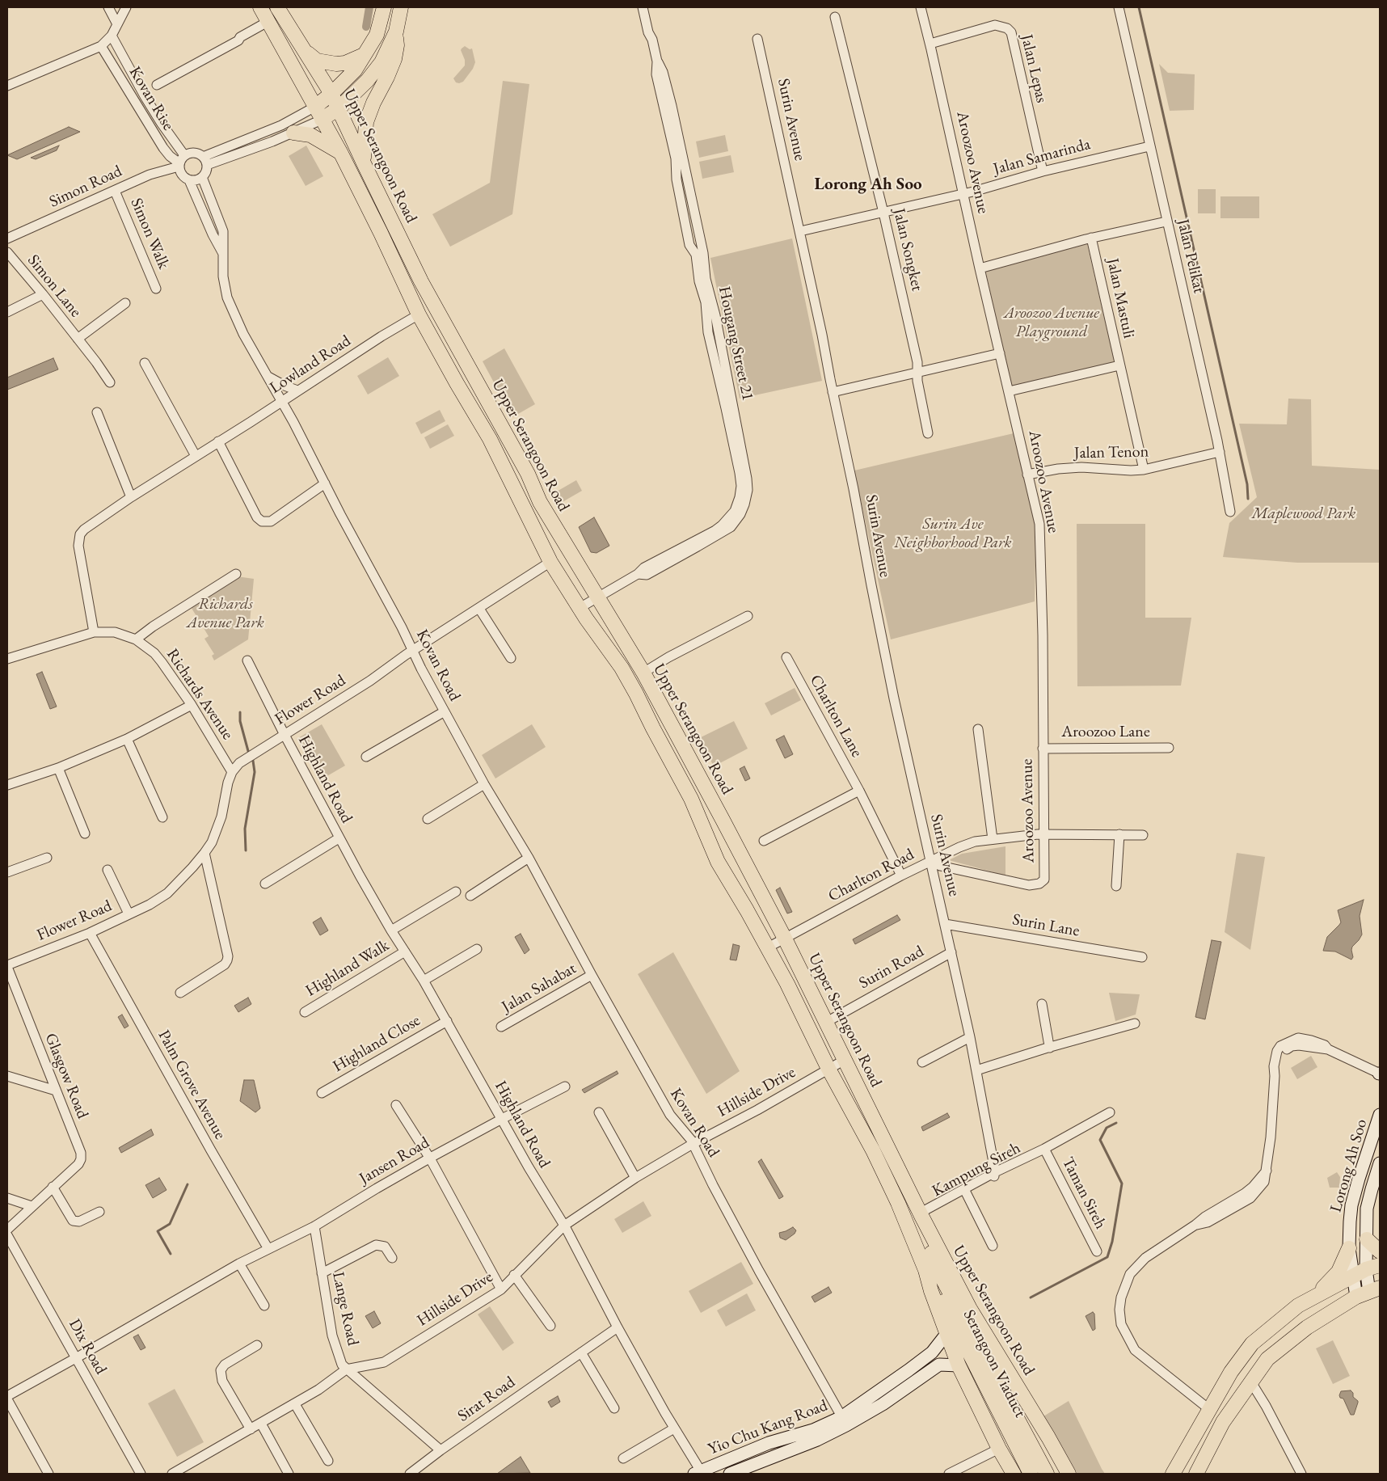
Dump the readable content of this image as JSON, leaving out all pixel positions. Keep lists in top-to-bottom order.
{
  "streets": {
    "main road": [
      "Upper Serangoon Road",
      "Lorong Ah Soo",
      "Serangoon Viaduct",
      "Yio Chu Kang Road"
    ],
    "street": [
      "Jalan Lepas",
      "Kovan Rise",
      "Surin Avenue",
      "Jalan Samarinda",
      "Aroozoo Avenue",
      "Simon Road",
      "Simon Walk",
      "Jalan Songket",
      "Jalan Pelikat",
      "Simon Lane",
      "Jalan Mastuli",
      "Hougang Street 21",
      "Lowland Road",
      "Jalan Tenon",
      "Kovan Road",
      "Richards Avenue",
      "Flower Road",
      "Charlton Lane",
      "Aroozoo Lane",
      "Highland Road",
      "Charlton Road",
      "Surin Lane",
      "Surin Road",
      "Highland Walk",
      "Jalan Sahabat",
      "Highland Close",
      "Glasgow Road",
      "Palm Grove Avenue",
      "Hillside Drive",
      "Jansen Road",
      "Kampung Sireh",
      "Taman Sireh",
      "Lange Road",
      "Dix Road",
      "Sirat Road"
    ]
  },
  "crossings": [
    ["Jalan Lepas", "Jalan Samarinda"],
    ["Jalan Lepas", "Aroozoo Avenue"],
    ["Kovan Rise", "Simon Road"],
    ["Kovan Rise", "Kovan Road"],
    ["Surin Avenue", "Jalan Samarinda"],
    ["Surin Avenue", "Aroozoo Avenue"],
    ["Surin Avenue", "Charlton Road"],
    ["Surin Avenue", "Surin Lane"],
    ["Surin Avenue", "Surin Road"],
    ["Surin Avenue", "Kampung Sireh"],
    ["Upper Serangoon Road", "Hougang Street 21"],
    ["Upper Serangoon Road", "Lowland Road"],
    ["Upper Serangoon Road", "Flower Road"],
    ["Upper Serangoon Road", "Charlton Road"],
    ["Upper Serangoon Road", "Surin Road"],
    ["Upper Serangoon Road", "Hillside Drive"],
    ["Upper Serangoon Road", "Kampung Sireh"],
    ["Upper Serangoon Road", "Serangoon Viaduct"],
    ["Upper Serangoon Road", "Yio Chu Kang Road"],
    ["Jalan Samarinda", "Aroozoo Avenue"],
    ["Jalan Samarinda", "Jalan Songket"],
    ["Jalan Samarinda", "Jalan Pelikat"],
    ["Aroozoo Avenue", "Jalan Tenon"],
    ["Aroozoo Avenue", "Aroozoo Lane"],
    ["Aroozoo Avenue", "Charlton Road"],
    ["Simon Road", "Simon Walk"],
    ["Simon Road", "Kovan Road"],
    ["Jalan Pelikat", "Jalan Tenon"],
    ["Jalan Mastuli", "Jalan Tenon"],
    ["Lowland Road", "Kovan Road"],
    ["Lowland Road", "Richards Avenue"],
    ["Kovan Road", "Flower Road"],
    ["Kovan Road", "Jalan Sahabat"],
    ["Kovan Road", "Hillside Drive"],
    ["Kovan Road", "Yio Chu Kang Road"],
    ["Richards Avenue", "Flower Road"],
    ["Flower Road", "Highland Road"],
    ["Flower Road", "Glasgow Road"],
    ["Flower Road", "Palm Grove Avenue"],
    ["Charlton Lane", "Charlton Road"],
    ["Highland Road", "Highland Walk"],
    ["Highland Road", "Highland Close"],
    ["Highland Road", "Hillside Drive"],
    ["Highland Road", "Jansen Road"],
    ["Highland Road", "Sirat Road"],
    ["Highland Road", "Yio Chu Kang Road"],
    ["Palm Grove Avenue", "Jansen Road"],
    ["Hillside Drive", "Lange Road"],
    ["Jansen Road", "Lange Road"],
    ["Jansen Road", "Dix Road"],
    ["Kampung Sireh", "Taman Sireh"],
    ["Lange Road", "Sirat Road"]
  ],
  "districts": ["Lorong Ah Soo"],
  "parks": [
    "Aroozoo Avenue Playground",
    "Maplewood Park",
    "Surin Ave Neighborhood Park",
    "Richards Avenue Park"
  ]
}
